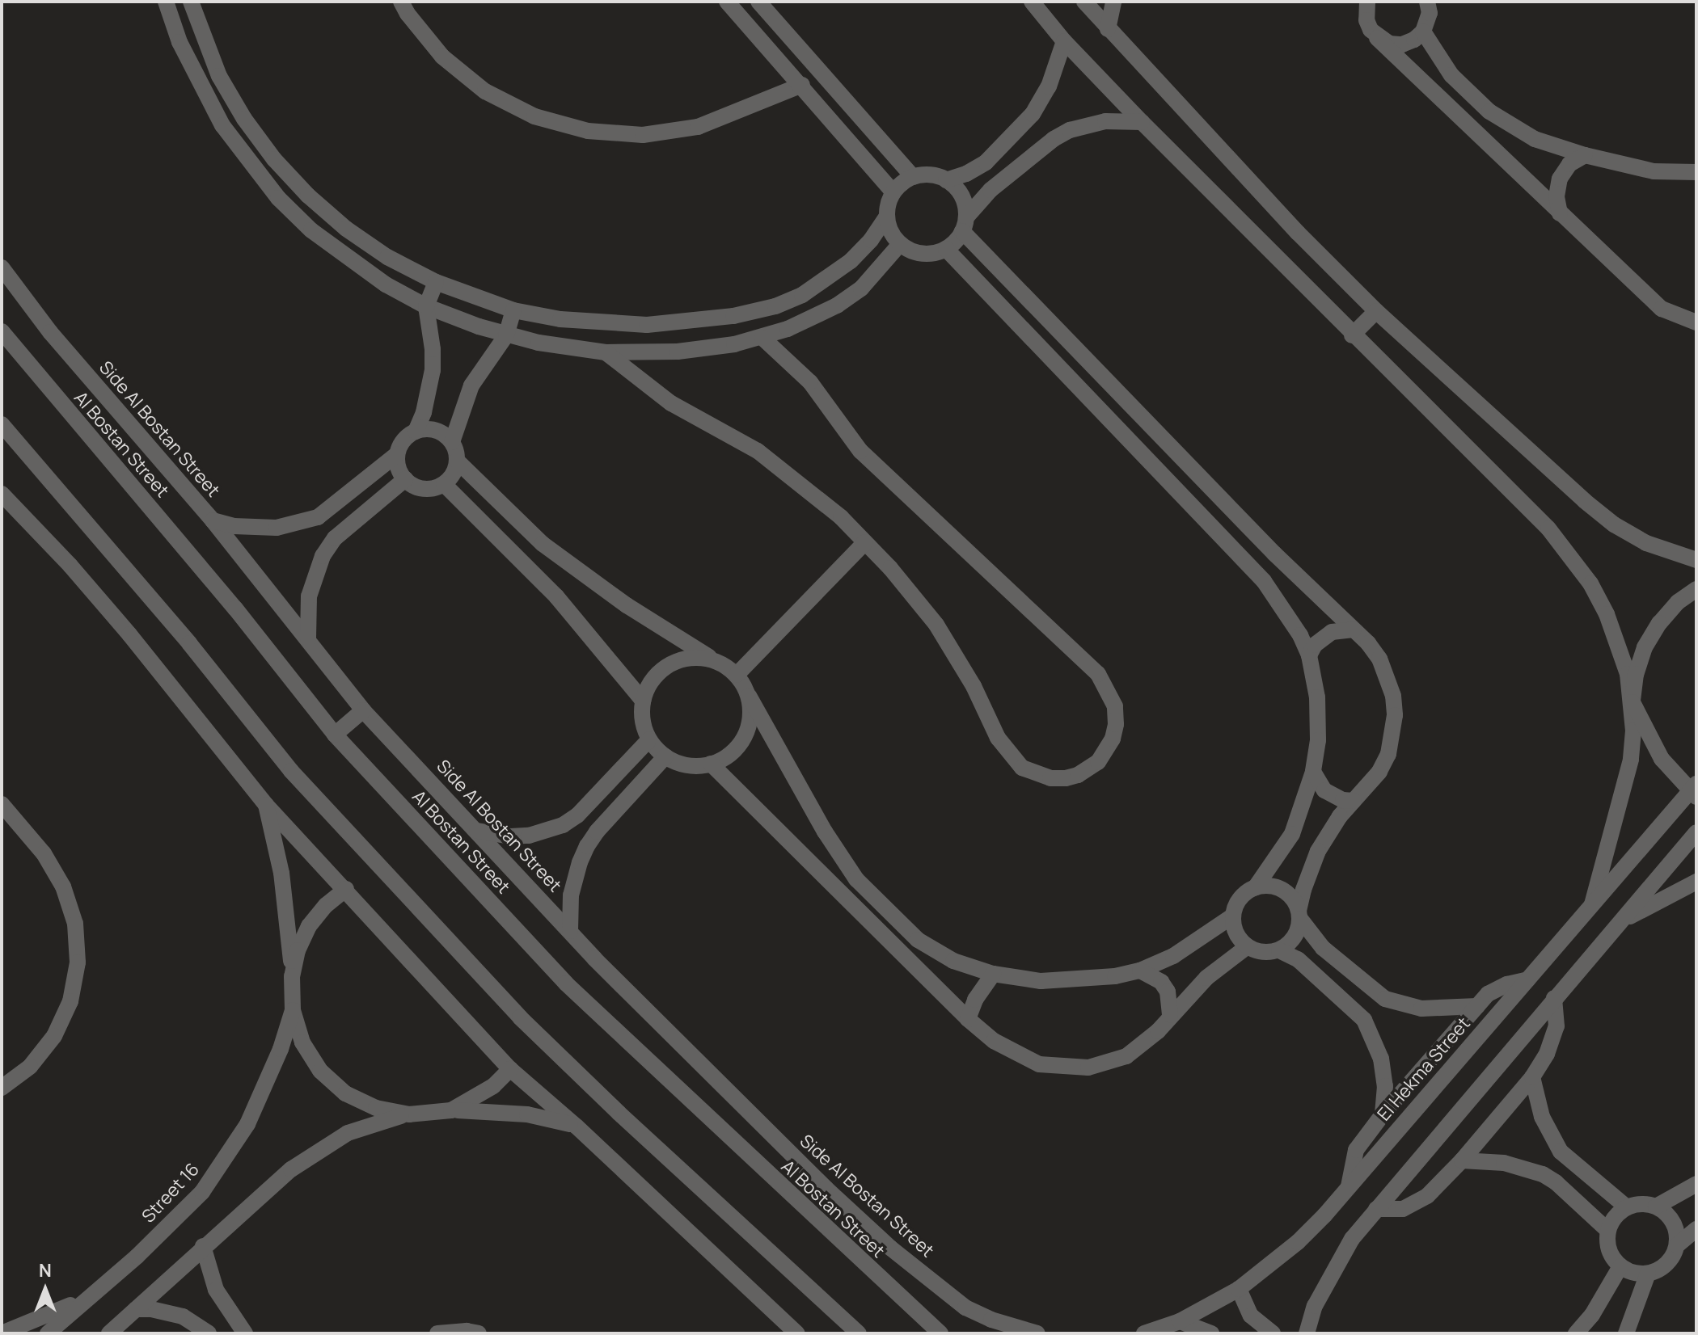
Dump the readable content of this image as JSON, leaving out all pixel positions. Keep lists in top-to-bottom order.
{
  "streets": {
    "street": [
      "Side Al Bostan Street",
      "Al Bostan Street",
      "El Hekma Street",
      "Street 16"
    ]
  },
  "north": "top"
}
